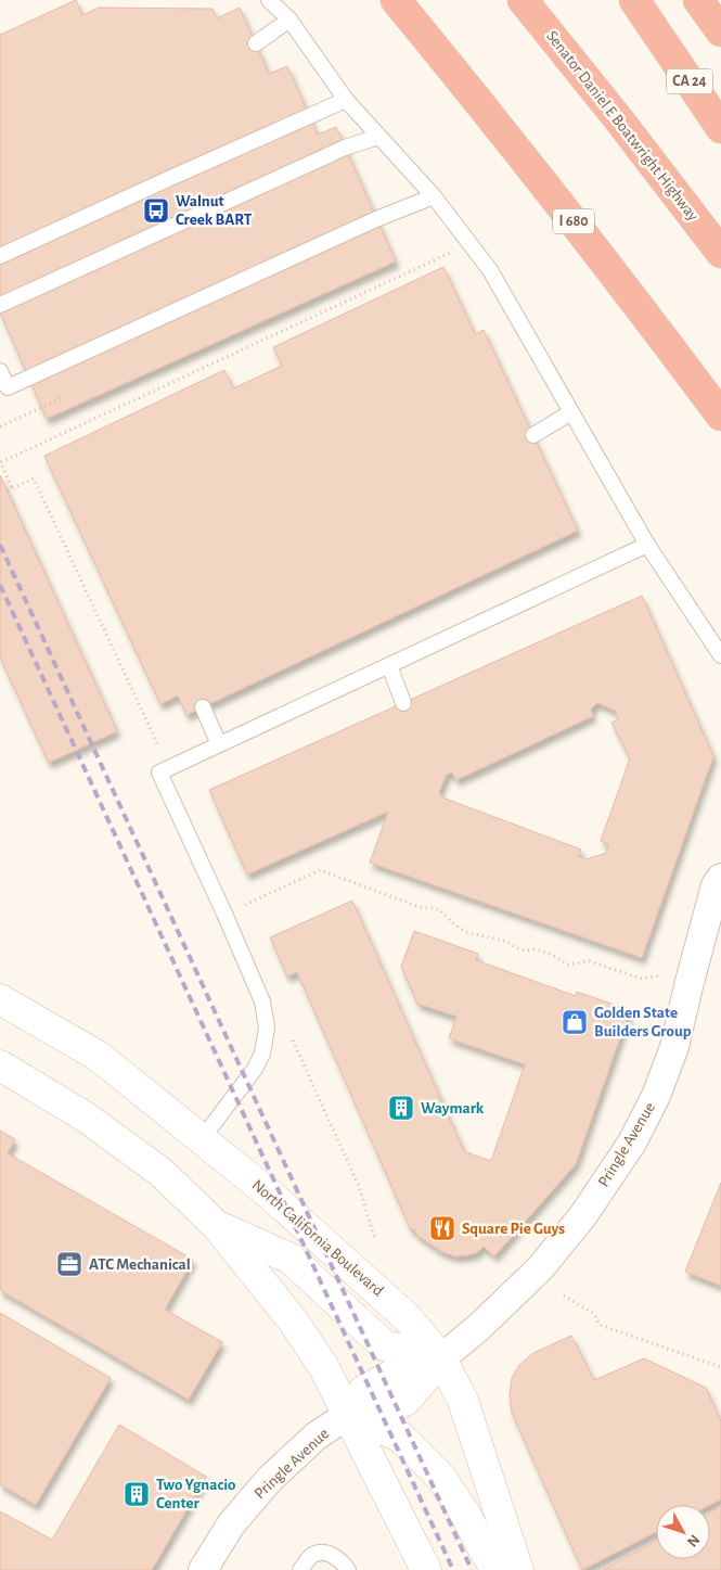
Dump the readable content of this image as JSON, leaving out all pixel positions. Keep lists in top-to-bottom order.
{
  "streets": {
    "highway": ["CA 24", "Senator Daniel E Boatwright Highway", "I 680"],
    "main road": ["Pringle Avenue", "North California Boulevard"]
  },
  "crossings": [
    ["Pringle Avenue", "North California Boulevard"]
  ],
  "places": {
    "bus stop": ["Walnut Creek BART"],
    "shop": ["Golden State Builders Group"],
    "building": ["Waymark", "Two Ygnacio Center"],
    "restaurant": ["Square Pie Guys"],
    "office": ["ATC Mechanical"]
  },
  "north": "bottom right"
}
